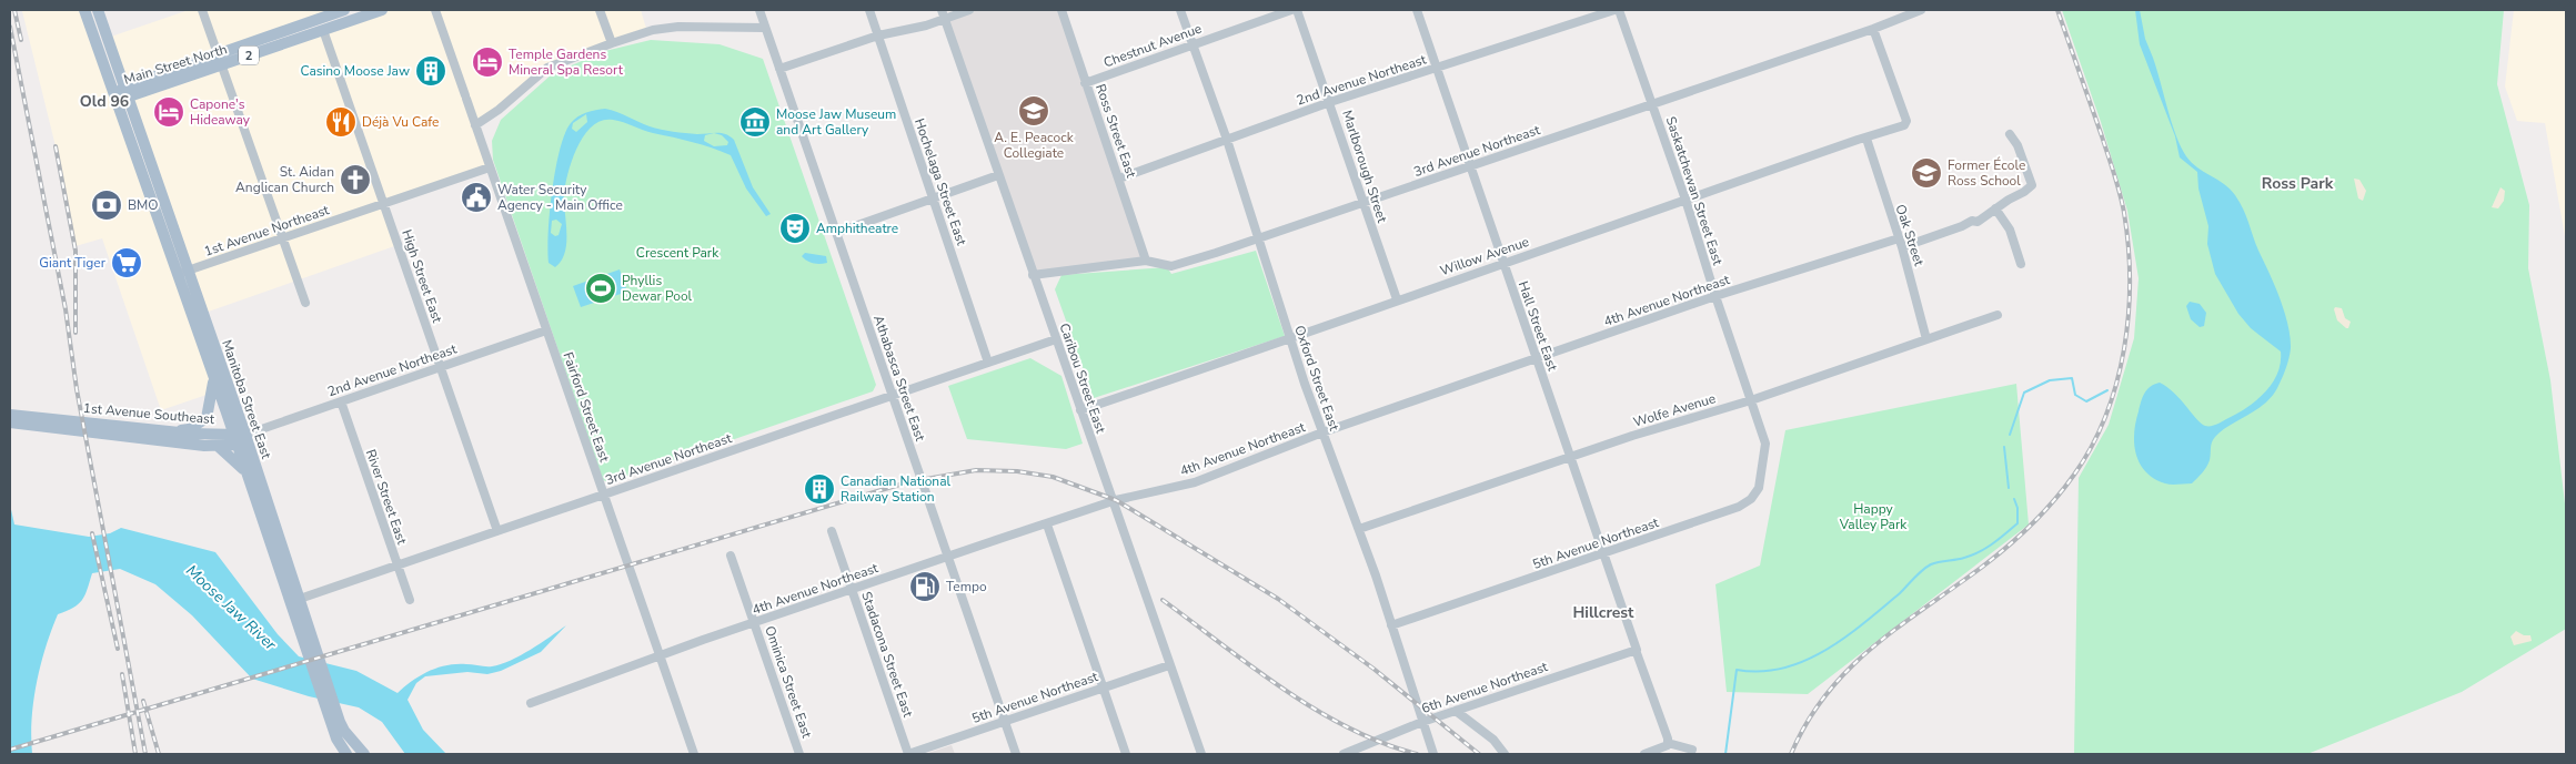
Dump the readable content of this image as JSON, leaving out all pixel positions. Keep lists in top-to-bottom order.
{
  "streets": {
    "main road": [
      "2",
      "Main Street North",
      "Manitoba Street East",
      "1st Avenue Southeast"
    ],
    "street": [
      "Chestnut Avenue",
      "2nd Avenue Northeast",
      "Ross Street East",
      "3rd Avenue Northeast",
      "Marlborough Street",
      "Hochelaga Street East",
      "Saskatchewan Street East",
      "1st Avenue Northeast",
      "Oak Street",
      "Willow Avenue",
      "High Street East",
      "4th Avenue Northeast",
      "Hall Street East",
      "Athabasca Street East",
      "Caribou Street East",
      "Oxford Street East",
      "Fairford Street East",
      "Wolfe Avenue",
      "River Street East",
      "5th Avenue Northeast",
      "Stadacona Street East",
      "Ominica Street East",
      "6th Avenue Northeast"
    ]
  },
  "crossings": [
    ["Chestnut Avenue", "Ross Street East"],
    ["Chestnut Avenue", "Oxford Street East"],
    ["Main Street North", "High Street East"],
    ["Main Street North", "Manitoba Street East"],
    ["2nd Avenue Northeast", "Ross Street East"],
    ["2nd Avenue Northeast", "Marlborough Street"],
    ["2nd Avenue Northeast", "High Street East"],
    ["2nd Avenue Northeast", "Hall Street East"],
    ["2nd Avenue Northeast", "Oxford Street East"],
    ["2nd Avenue Northeast", "Manitoba Street East"],
    ["2nd Avenue Northeast", "Fairford Street East"],
    ["2nd Avenue Northeast", "1st Avenue Southeast"],
    ["2nd Avenue Northeast", "River Street East"],
    ["Ross Street East", "3rd Avenue Northeast"],
    ["3rd Avenue Northeast", "Marlborough Street"],
    ["3rd Avenue Northeast", "Hochelaga Street East"],
    ["3rd Avenue Northeast", "Saskatchewan Street East"],
    ["3rd Avenue Northeast", "Willow Avenue"],
    ["3rd Avenue Northeast", "High Street East"],
    ["3rd Avenue Northeast", "Hall Street East"],
    ["3rd Avenue Northeast", "Athabasca Street East"],
    ["3rd Avenue Northeast", "Caribou Street East"],
    ["3rd Avenue Northeast", "Oxford Street East"],
    ["3rd Avenue Northeast", "Manitoba Street East"],
    ["3rd Avenue Northeast", "Fairford Street East"],
    ["3rd Avenue Northeast", "River Street East"],
    ["Marlborough Street", "Willow Avenue"],
    ["Saskatchewan Street East", "Willow Avenue"],
    ["Saskatchewan Street East", "4th Avenue Northeast"],
    ["Saskatchewan Street East", "Wolfe Avenue"],
    ["Saskatchewan Street East", "5th Avenue Northeast"],
    ["1st Avenue Northeast", "High Street East"],
    ["1st Avenue Northeast", "Manitoba Street East"],
    ["1st Avenue Northeast", "Fairford Street East"],
    ["Oak Street", "Willow Avenue"],
    ["Oak Street", "4th Avenue Northeast"],
    ["Oak Street", "Wolfe Avenue"],
    ["Willow Avenue", "Hall Street East"],
    ["Willow Avenue", "Caribou Street East"],
    ["Willow Avenue", "Oxford Street East"],
    ["4th Avenue Northeast", "Hall Street East"],
    ["4th Avenue Northeast", "Athabasca Street East"],
    ["4th Avenue Northeast", "Caribou Street East"],
    ["4th Avenue Northeast", "Oxford Street East"],
    ["4th Avenue Northeast", "Fairford Street East"],
    ["4th Avenue Northeast", "Stadacona Street East"],
    ["4th Avenue Northeast", "Ominica Street East"],
    ["Hall Street East", "Wolfe Avenue"],
    ["Hall Street East", "5th Avenue Northeast"],
    ["Hall Street East", "6th Avenue Northeast"],
    ["Athabasca Street East", "5th Avenue Northeast"],
    ["Caribou Street East", "5th Avenue Northeast"],
    ["Oxford Street East", "Wolfe Avenue"],
    ["Oxford Street East", "5th Avenue Northeast"],
    ["Oxford Street East", "6th Avenue Northeast"],
    ["Manitoba Street East", "1st Avenue Southeast"],
    ["5th Avenue Northeast", "Stadacona Street East"]
  ],
  "districts": ["Old 96", "Ross Park", "Hillcrest"],
  "water": ["Moose Jaw River"],
  "parks": ["Crescent Park", "Happy Valley Park"],
  "places": {
    "hotel": ["Temple Gardens Mineral Spa Resort", "Capone's Hideaway"],
    "building": ["Casino Moose Jaw", "Canadian National Railway Station"],
    "school or university": ["A. E. Peacock Collegiate", "Former École Ross School"],
    "restaurant": ["Déjà Vu Cafe"],
    "museum": ["Moose Jaw Museum and Art Gallery"],
    "church": ["St. Aidan Anglican Church"],
    "public building": ["Water Security Agency - Main Office"],
    "bank": ["BMO"],
    "theatre": ["Amphitheatre"],
    "supermarket": ["Giant Tiger"],
    "sports": ["Phyllis Dewar Pool"],
    "fuel station": ["Tempo"]
  }
}
